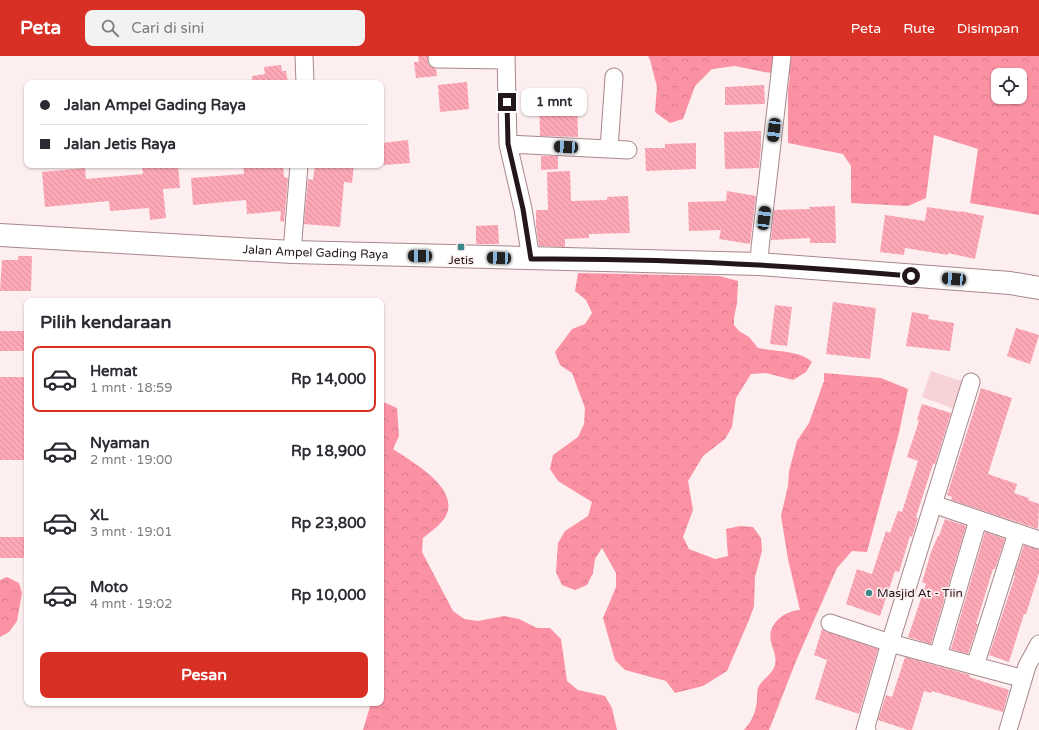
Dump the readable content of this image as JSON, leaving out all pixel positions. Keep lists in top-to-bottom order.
{
  "streets": {
    "main road": ["Jalan Ampel Gading Raya"]
  },
  "places": {
    "transit": ["Jetis"],
    "other": ["Masjid At - Tiin"]
  },
  "page": {
    "header": "Peta",
    "search": "Cari di sini",
    "nav": ["Peta", "Rute", "Disimpan"],
    "banner": ["Jalan Ampel Gading Raya", "Jalan Jetis Raya"],
    "bubble": "1 mnt",
    "heading": "Pilih kendaraan",
    "list": [
      {
        "name": "Hemat",
        "note": "1 mnt · 18:59",
        "value": "Rp 14,000"
      },
      {
        "name": "Nyaman",
        "note": "2 mnt · 19:00",
        "value": "Rp 18,900"
      },
      {
        "name": "XL",
        "note": "3 mnt · 19:01",
        "value": "Rp 23,800"
      },
      {
        "name": "Moto",
        "note": "4 mnt · 19:02",
        "value": "Rp 10,000"
      }
    ],
    "buttons": "Pesan"
  }
}
